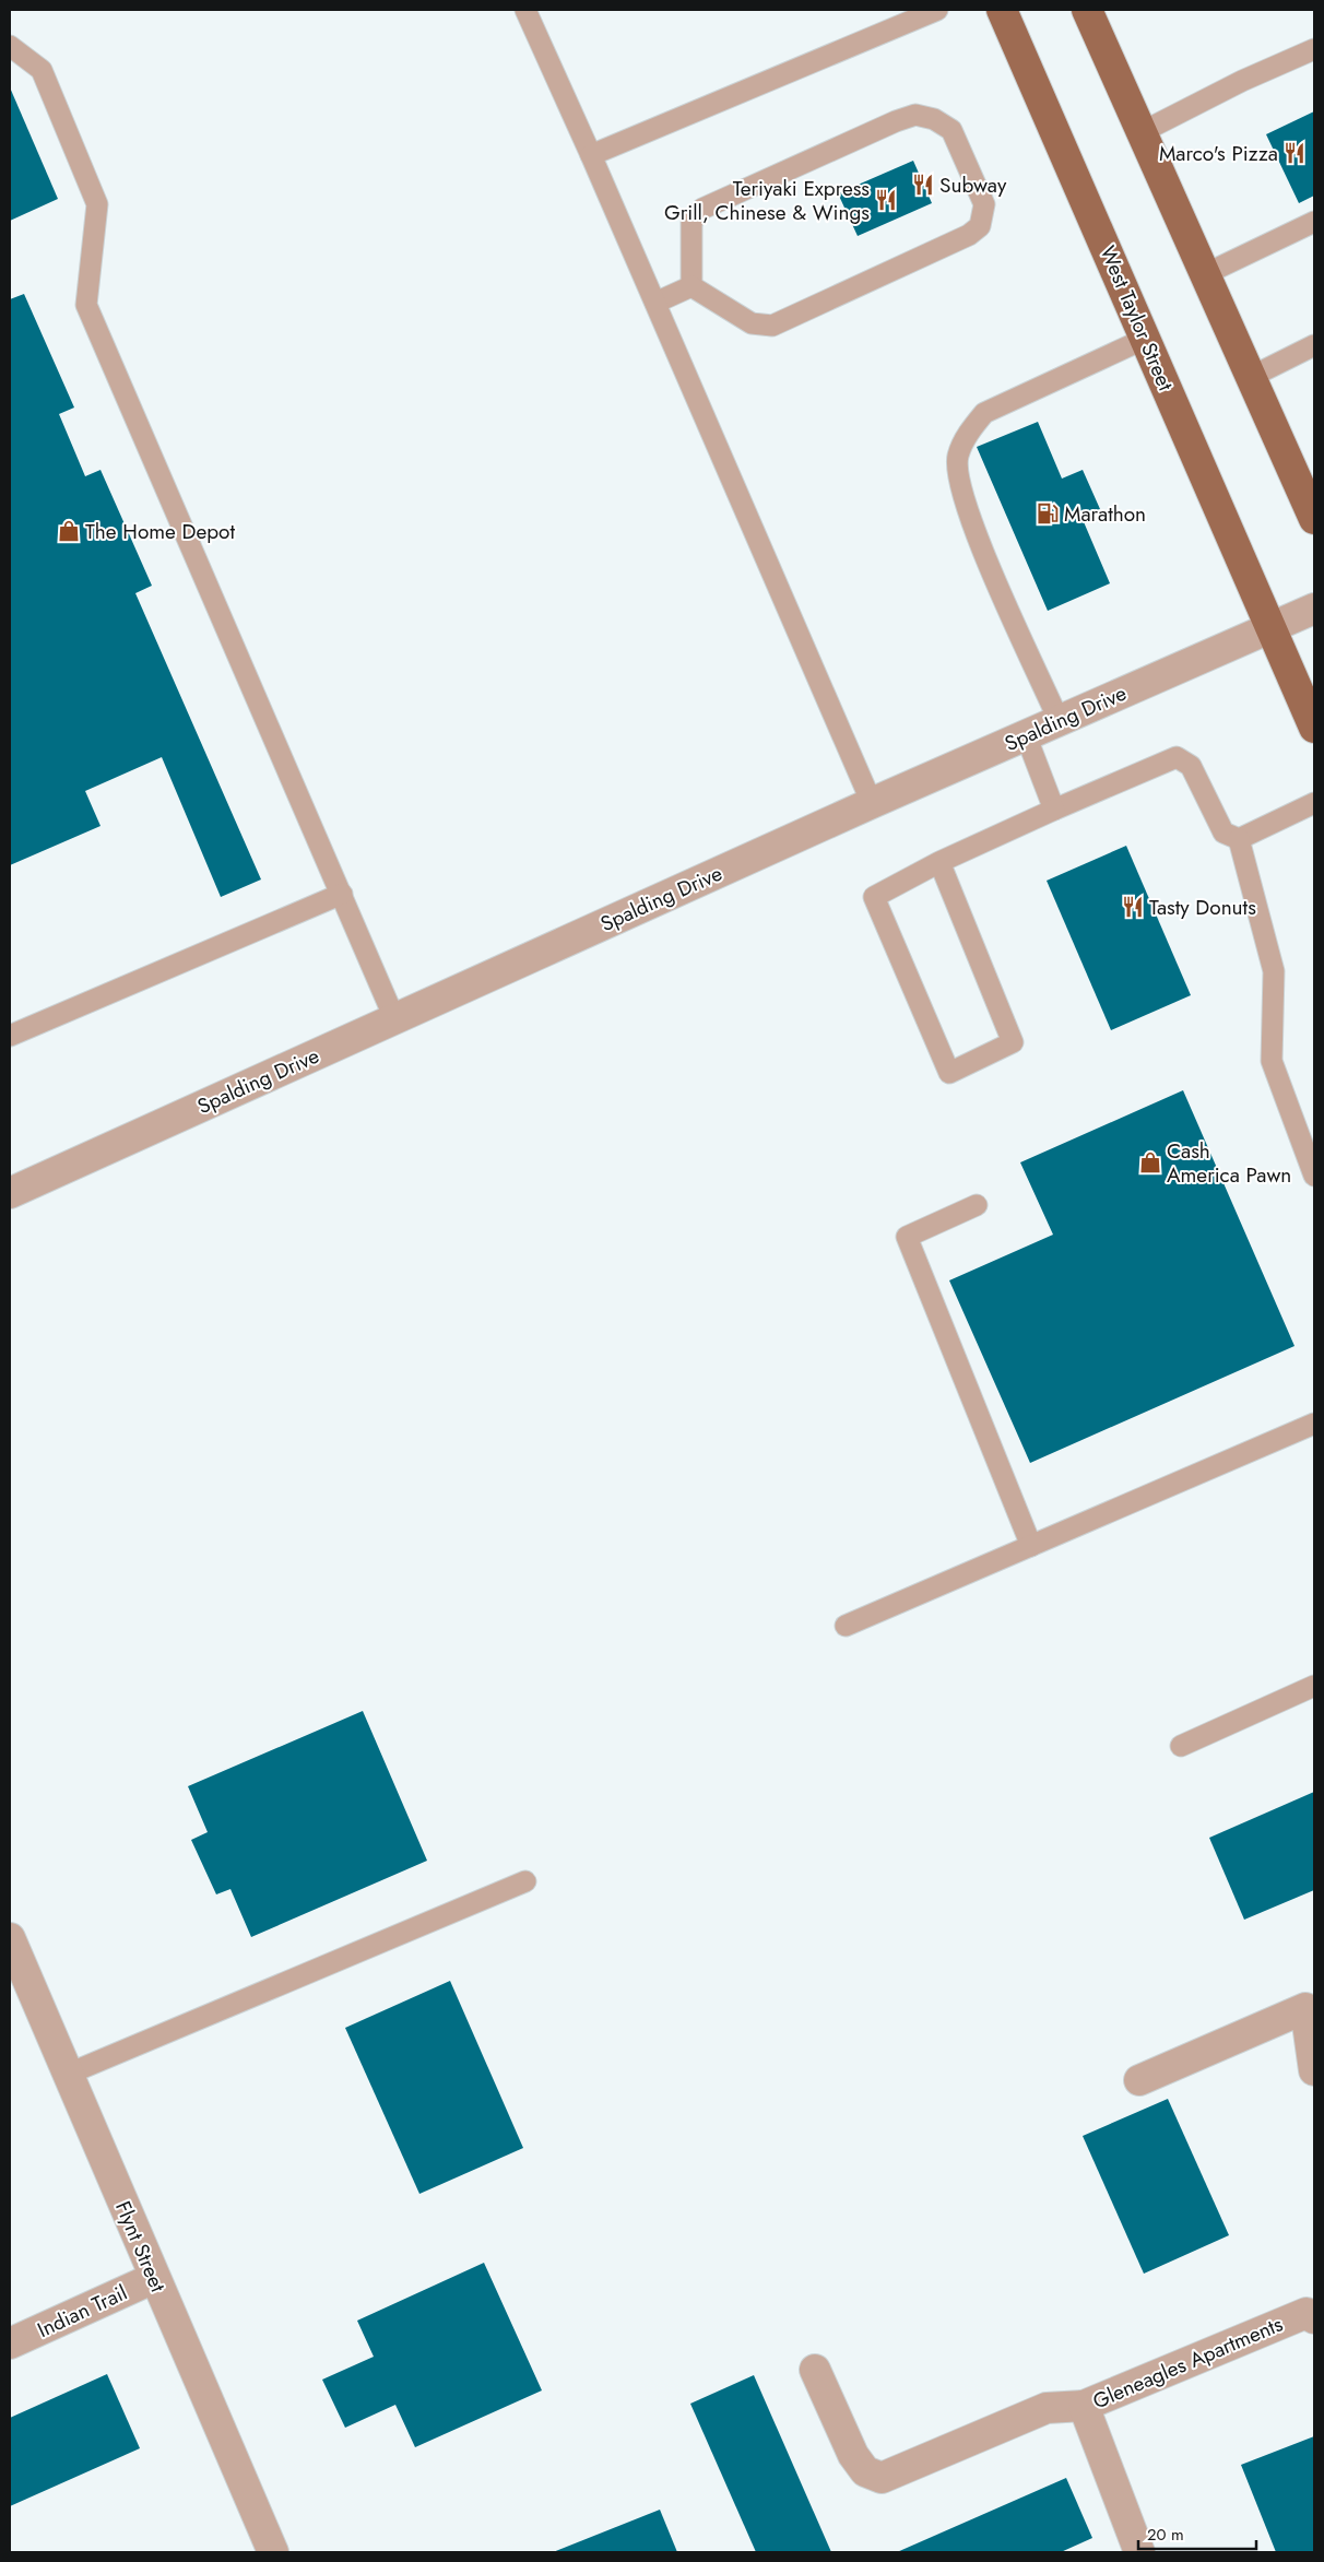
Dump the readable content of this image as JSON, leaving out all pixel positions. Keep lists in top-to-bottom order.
{
  "streets": {
    "main road": ["West Taylor Street"],
    "street": [
      "Spalding Drive",
      "Flynt Street",
      "Indian Trail",
      "Gleneagles Apartments"
    ]
  },
  "crossings": [
    ["West Taylor Street", "Spalding Drive"],
    ["Flynt Street", "Indian Trail"]
  ],
  "places": {
    "restaurant": [
      "Marco's Pizza",
      "Subway",
      "Teriyaki Express Grill, Chinese & Wings",
      "Tasty Donuts"
    ],
    "fuel station": ["Marathon"],
    "shop": ["The Home Depot", "Cash America Pawn"]
  },
  "scale_bar": "20 m"
}
